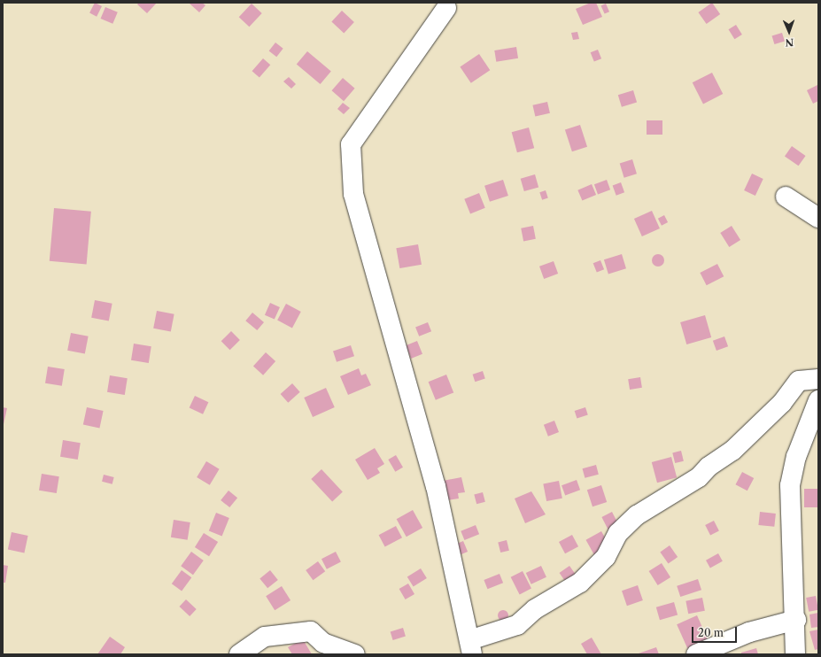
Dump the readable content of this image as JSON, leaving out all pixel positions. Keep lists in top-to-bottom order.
{
  "scale_bar": "20 m",
  "north": "bottom"
}
